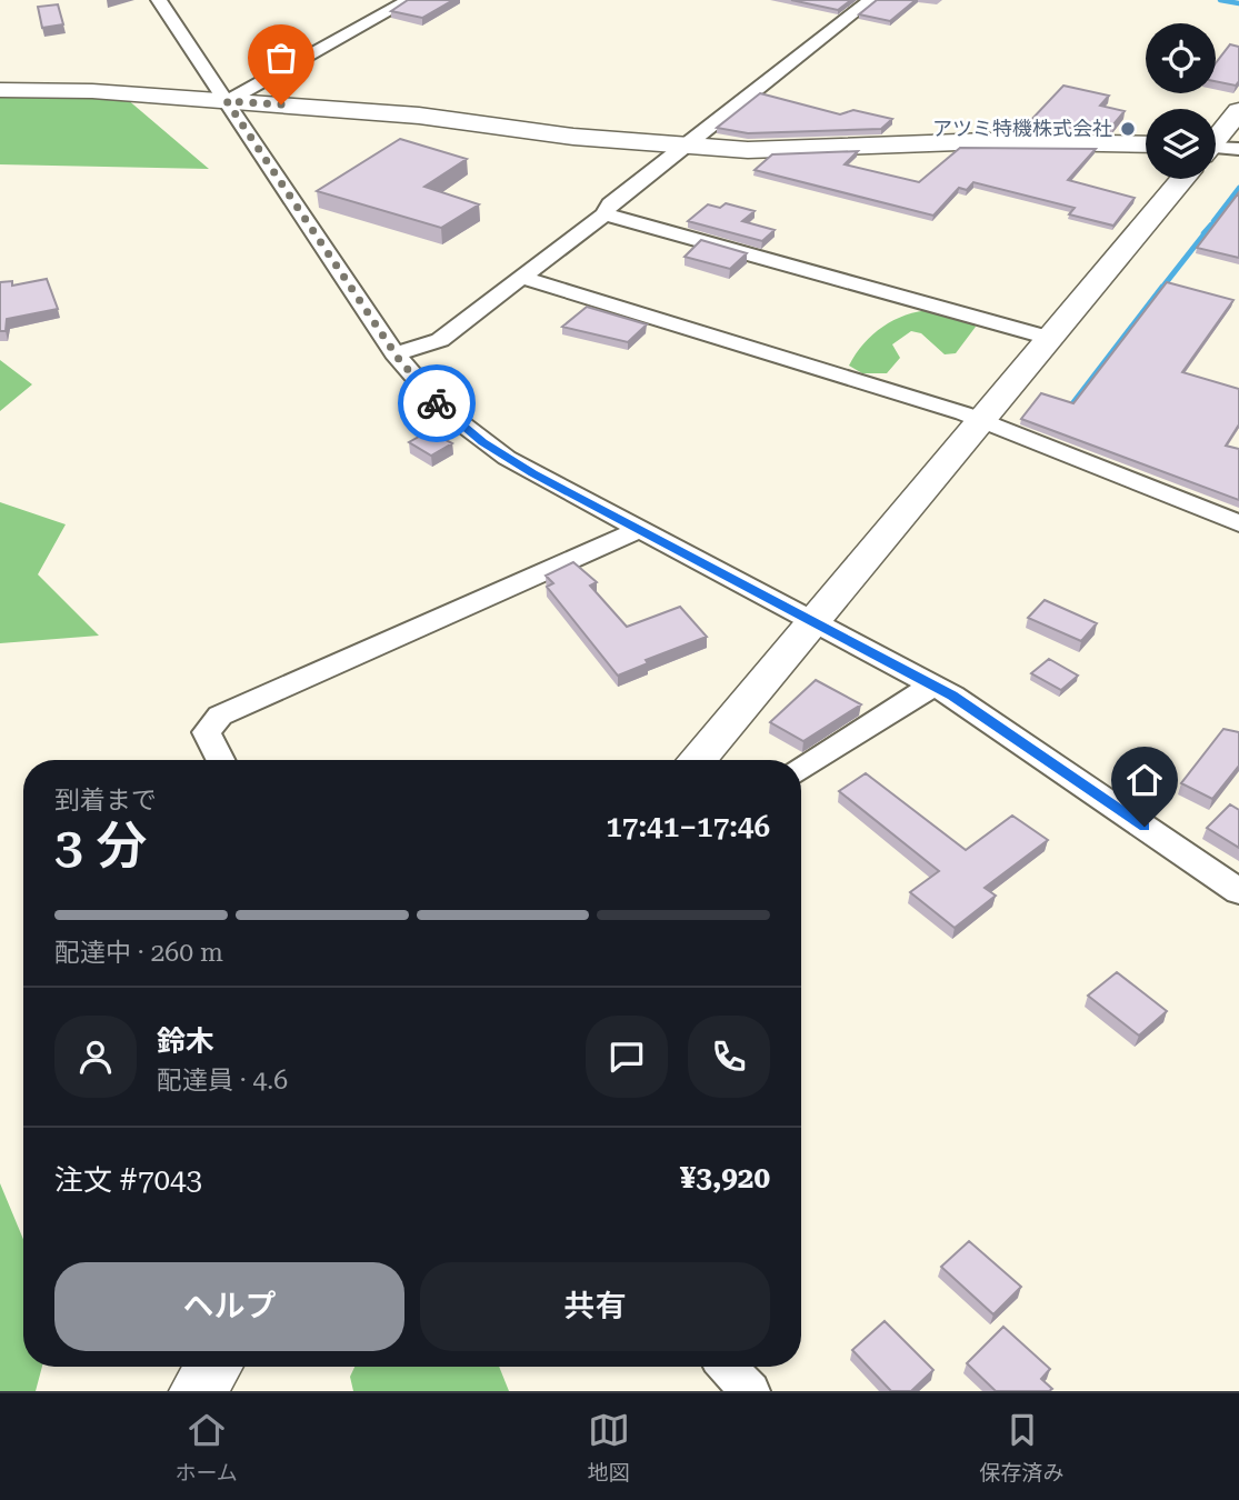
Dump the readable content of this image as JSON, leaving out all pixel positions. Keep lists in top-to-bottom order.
{
  "places": ["アツミ特機株式会社"],
  "page": {
    "heading": ["3 分", "到着まで", "17:41–17:46"],
    "panel": [
      "鈴木",
      "配達員 · 4.6",
      "注文 #7043",
      "¥3,920"
    ],
    "bar": "配達中 · 260 m",
    "buttons": ["ヘルプ", "共有"],
    "tabs": ["ホーム", "地図", "保存済み"]
  }
}
